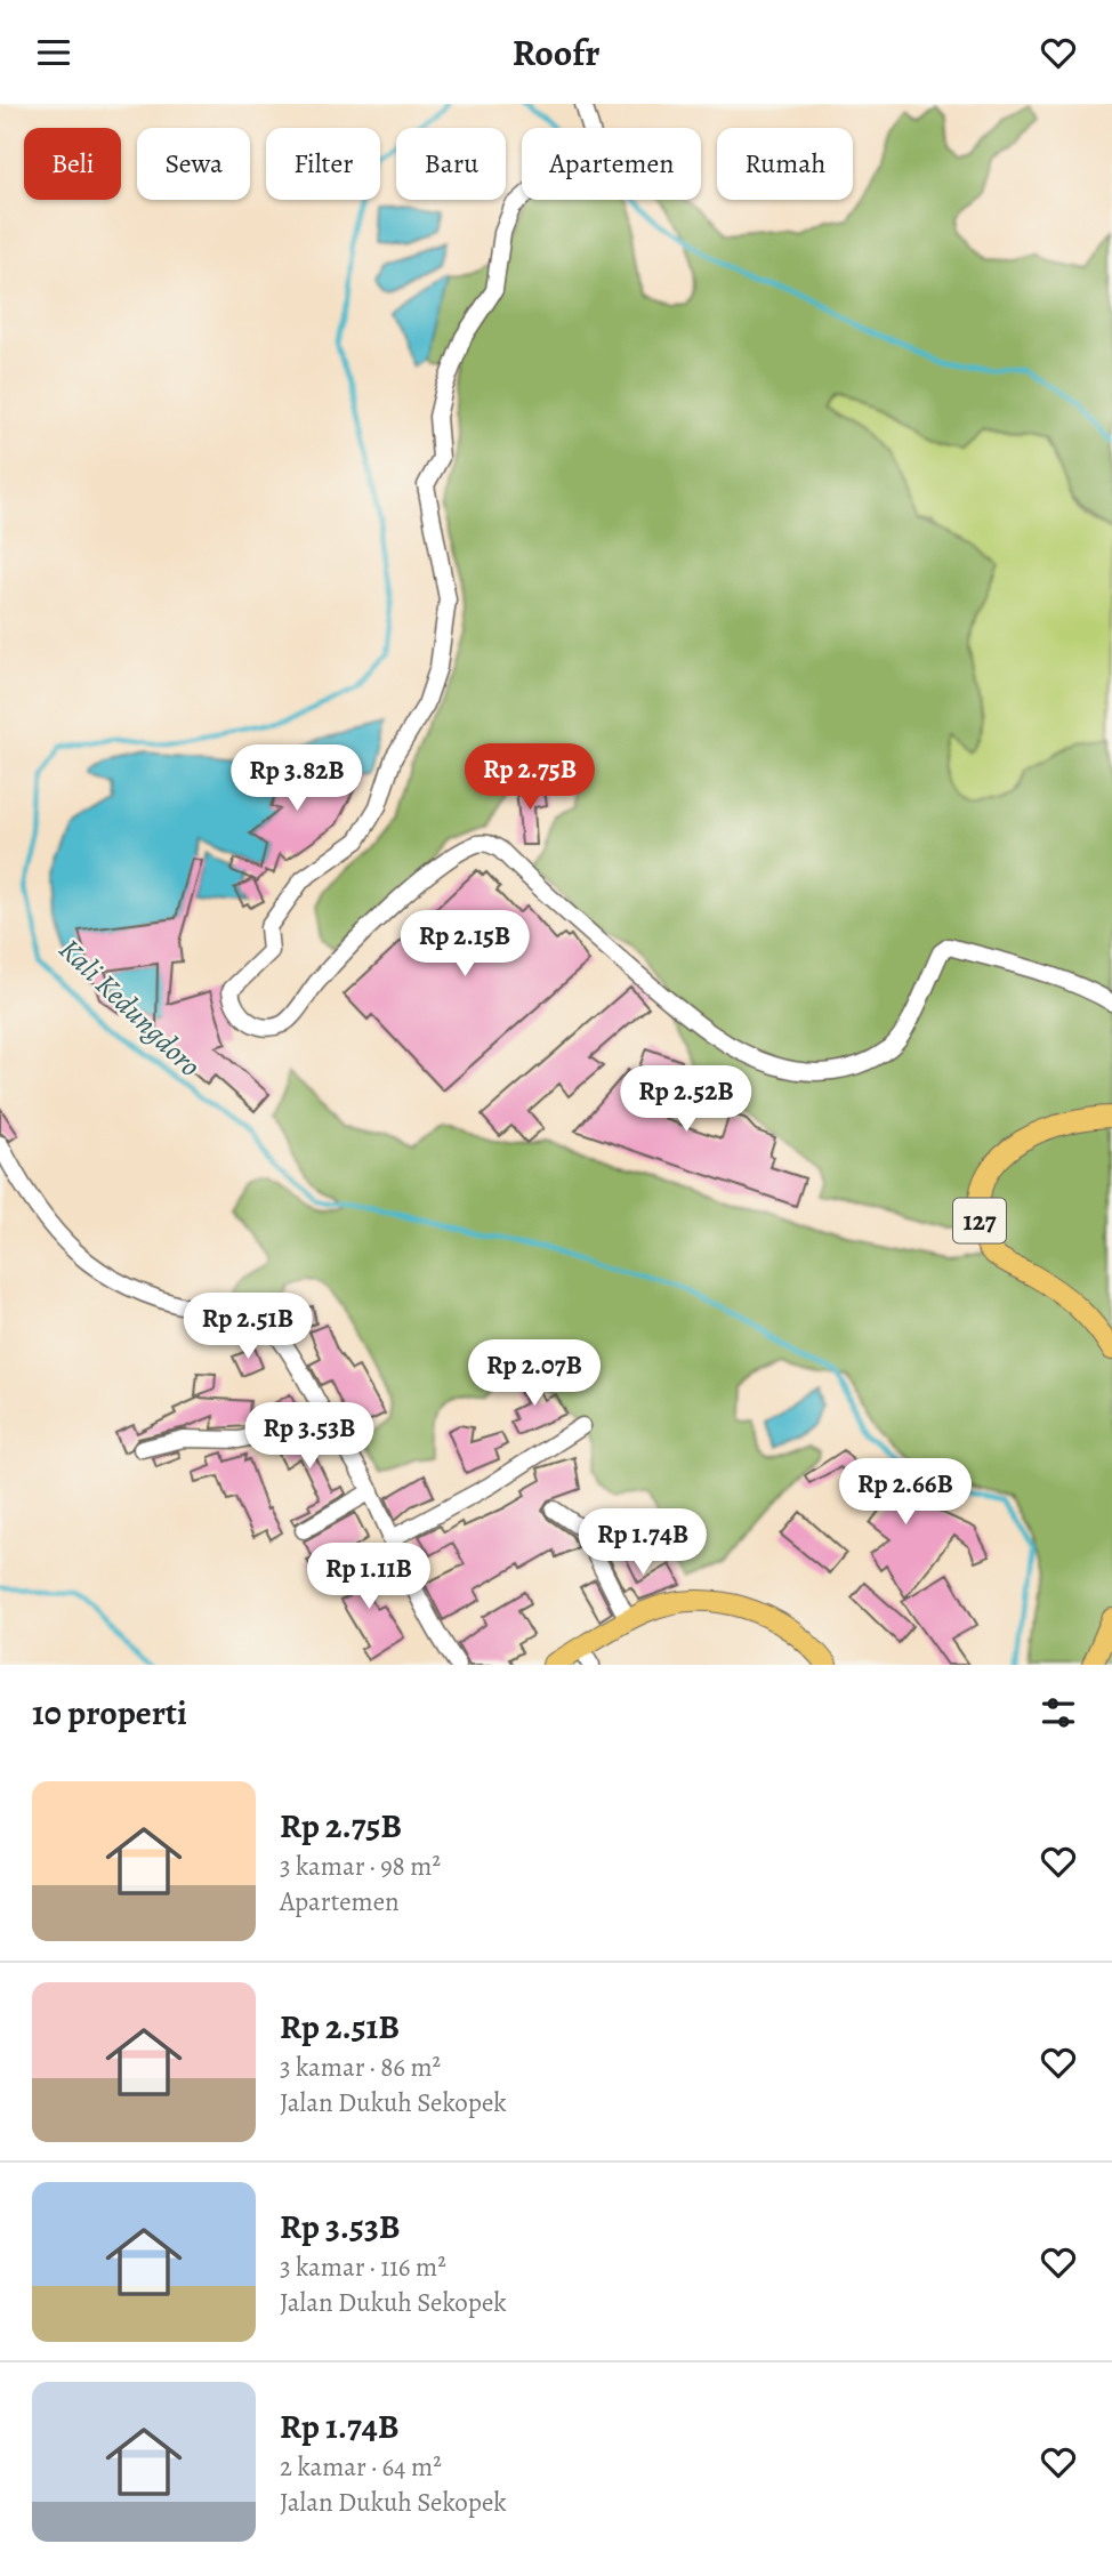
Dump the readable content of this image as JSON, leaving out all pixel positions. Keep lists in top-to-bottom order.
{
  "streets": {
    "main road": ["127"]
  },
  "water": ["Kali Kedungdoro"],
  "page": {
    "header": "Roofr",
    "chip": [
      "Beli",
      "Sewa",
      "Filter",
      "Baru",
      "Apartemen",
      "Rumah"
    ],
    "price": [
      "Rp 2.75B",
      "Rp 3.82B",
      "Rp 2.15B",
      "Rp 2.52B",
      "Rp 2.51B",
      "Rp 2.07B",
      "Rp 3.53B",
      "Rp 2.66B",
      "Rp 1.74B",
      "Rp 1.11B"
    ],
    "heading": "10 properti",
    "list": [
      {
        "name": "Rp 2.75B",
        "note": "3 kamar · 98 m² · Apartemen"
      },
      {
        "name": "Rp 2.51B",
        "note": "3 kamar · 86 m² · Jalan Dukuh Sekopek"
      },
      {
        "name": "Rp 3.53B",
        "note": "3 kamar · 116 m² · Jalan Dukuh Sekopek"
      },
      {
        "name": "Rp 1.74B",
        "note": "2 kamar · 64 m² · Jalan Dukuh Sekopek"
      }
    ]
  }
}
